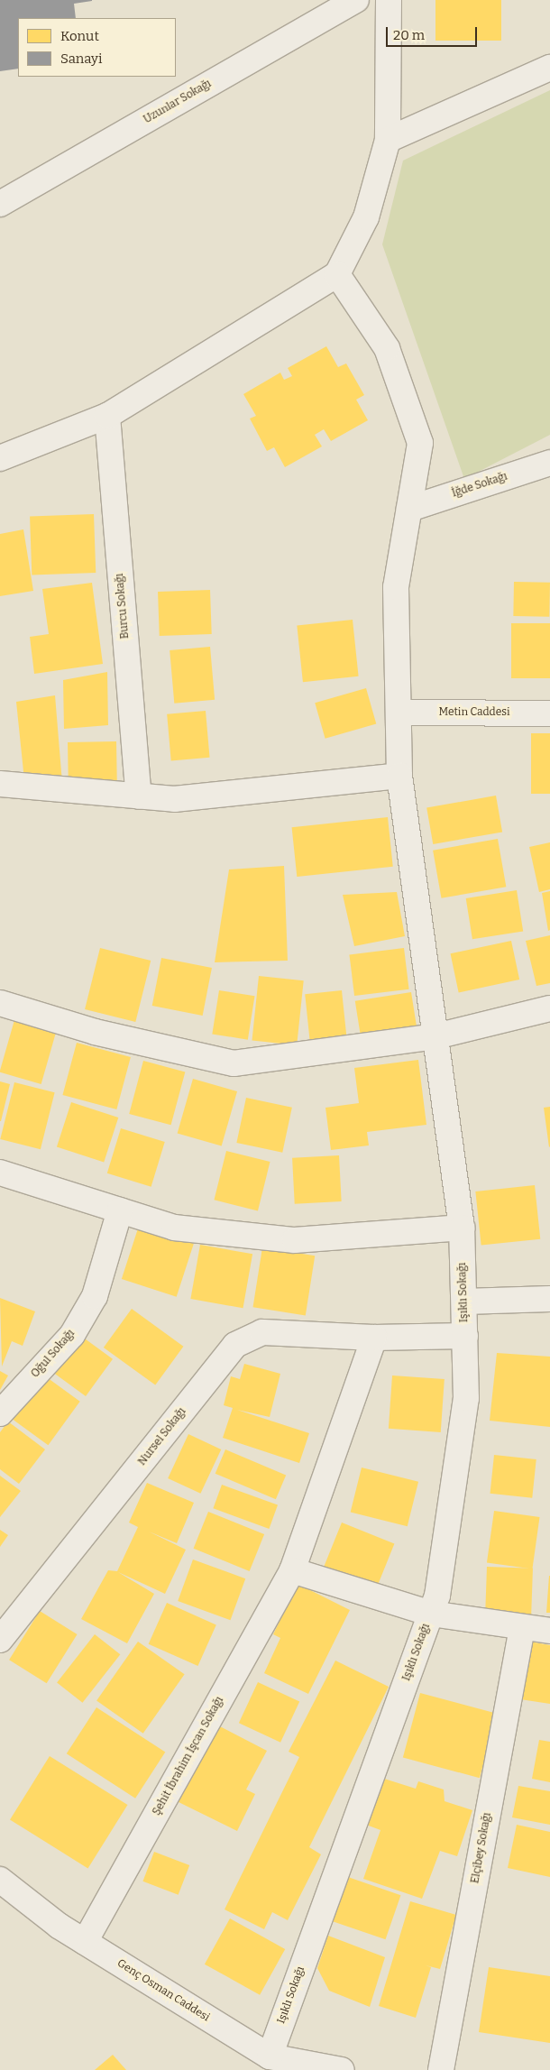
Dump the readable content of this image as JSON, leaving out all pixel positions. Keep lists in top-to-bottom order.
{
  "streets": {
    "street": [
      "Uzunlar Sokağı",
      "İğde Sokağı",
      "Burcu Sokağı",
      "Metin Caddesi",
      "Işıklı Sokağı",
      "Oğul Sokağı",
      "Nursel Sokağı",
      "Şehit İbrahim İşcan Sokağı",
      "Elçibey Sokağı",
      "Genç Osman Caddesi"
    ]
  },
  "crossings": [
    ["İğde Sokağı", "Işıklı Sokağı"],
    ["Metin Caddesi", "Işıklı Sokağı"],
    ["Işıklı Sokağı", "Nursel Sokağı"],
    ["Işıklı Sokağı", "Genç Osman Caddesi"],
    ["Nursel Sokağı", "Şehit İbrahim İşcan Sokağı"],
    ["Şehit İbrahim İşcan Sokağı", "Genç Osman Caddesi"]
  ],
  "legend": ["Konut", "Sanayi"],
  "scale_bar": "20 m"
}
